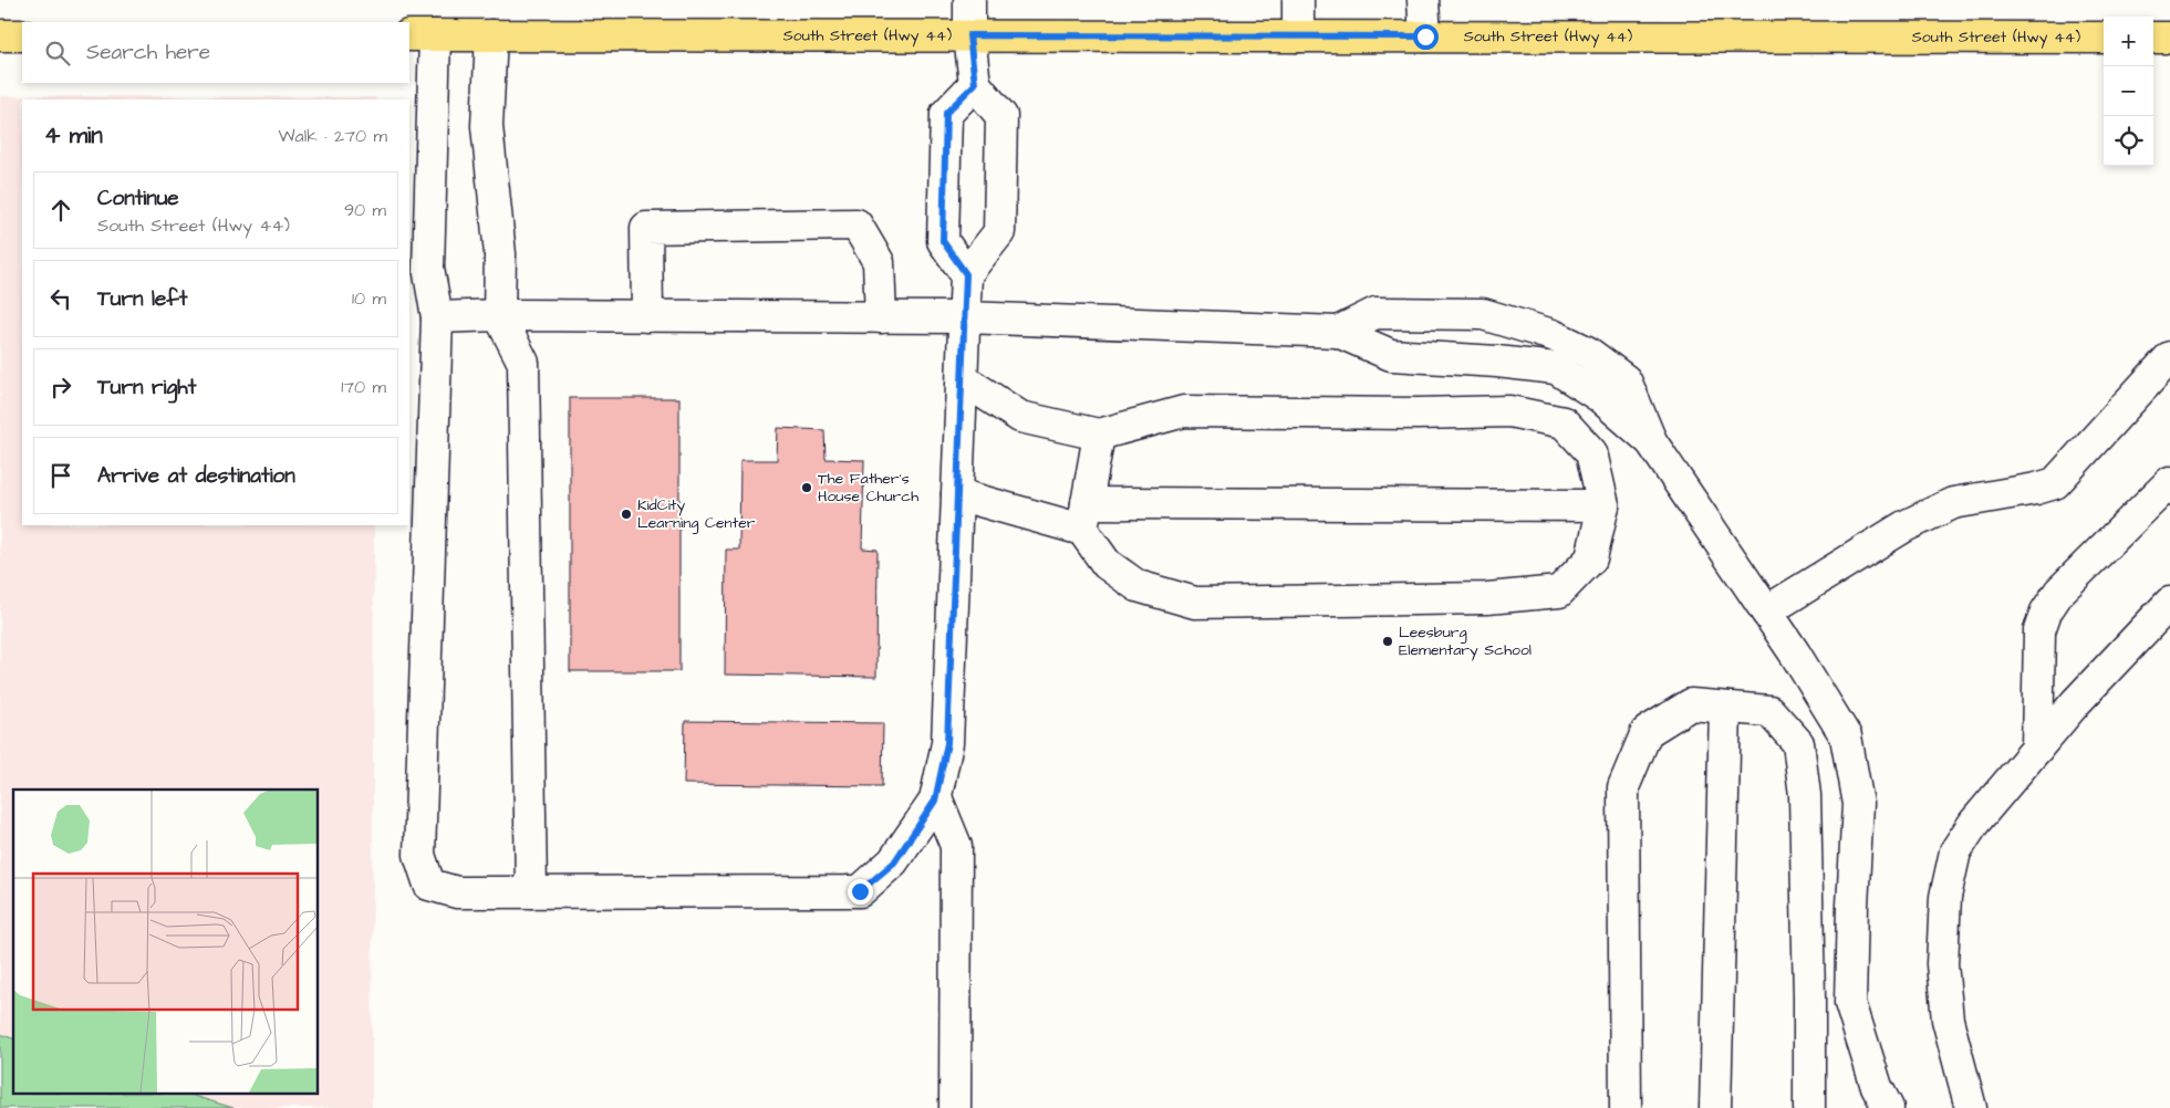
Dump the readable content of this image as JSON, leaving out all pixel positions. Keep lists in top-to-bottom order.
{
  "streets": {
    "main road": ["South Street (Hwy 44)"]
  },
  "places": ["The Father's House Church", "KidCity Learning Center", "Leesburg Elementary School"],
  "page": {
    "map_buttons": ["+", "−"],
    "search": "Search here",
    "heading": ["4 min", "Walk · 270 m"],
    "list": [
      ["Continue", "South Street (Hwy 44)", "90 m"],
      ["Turn left", "10 m"],
      ["Turn right", "170 m"],
      "Arrive at destination"
    ]
  }
}
